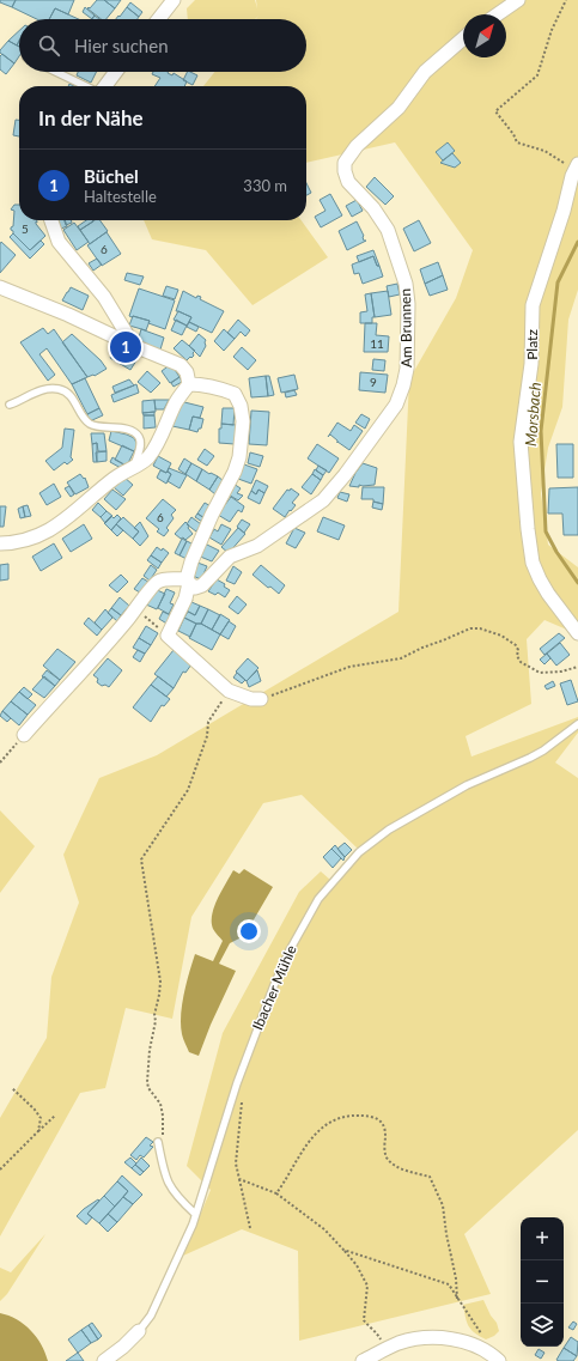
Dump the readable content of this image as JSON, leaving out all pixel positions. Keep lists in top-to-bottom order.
{
  "streets": {
    "street": ["Am Brunnen", "Platz", "Ibacher Mühle"]
  },
  "water": ["Morsbach"],
  "house_numbers": [
    "5",
    "6",
    "11",
    "9",
    "6"
  ],
  "north": "top right",
  "page": {
    "search": "Hier suchen",
    "heading": "In der Nähe",
    "list": [
      {
        "mark": "1",
        "name": "Büchel",
        "note": "Haltestelle",
        "value": "330 m"
      }
    ],
    "pins": "1",
    "map_buttons": ["+", "−"]
  }
}
